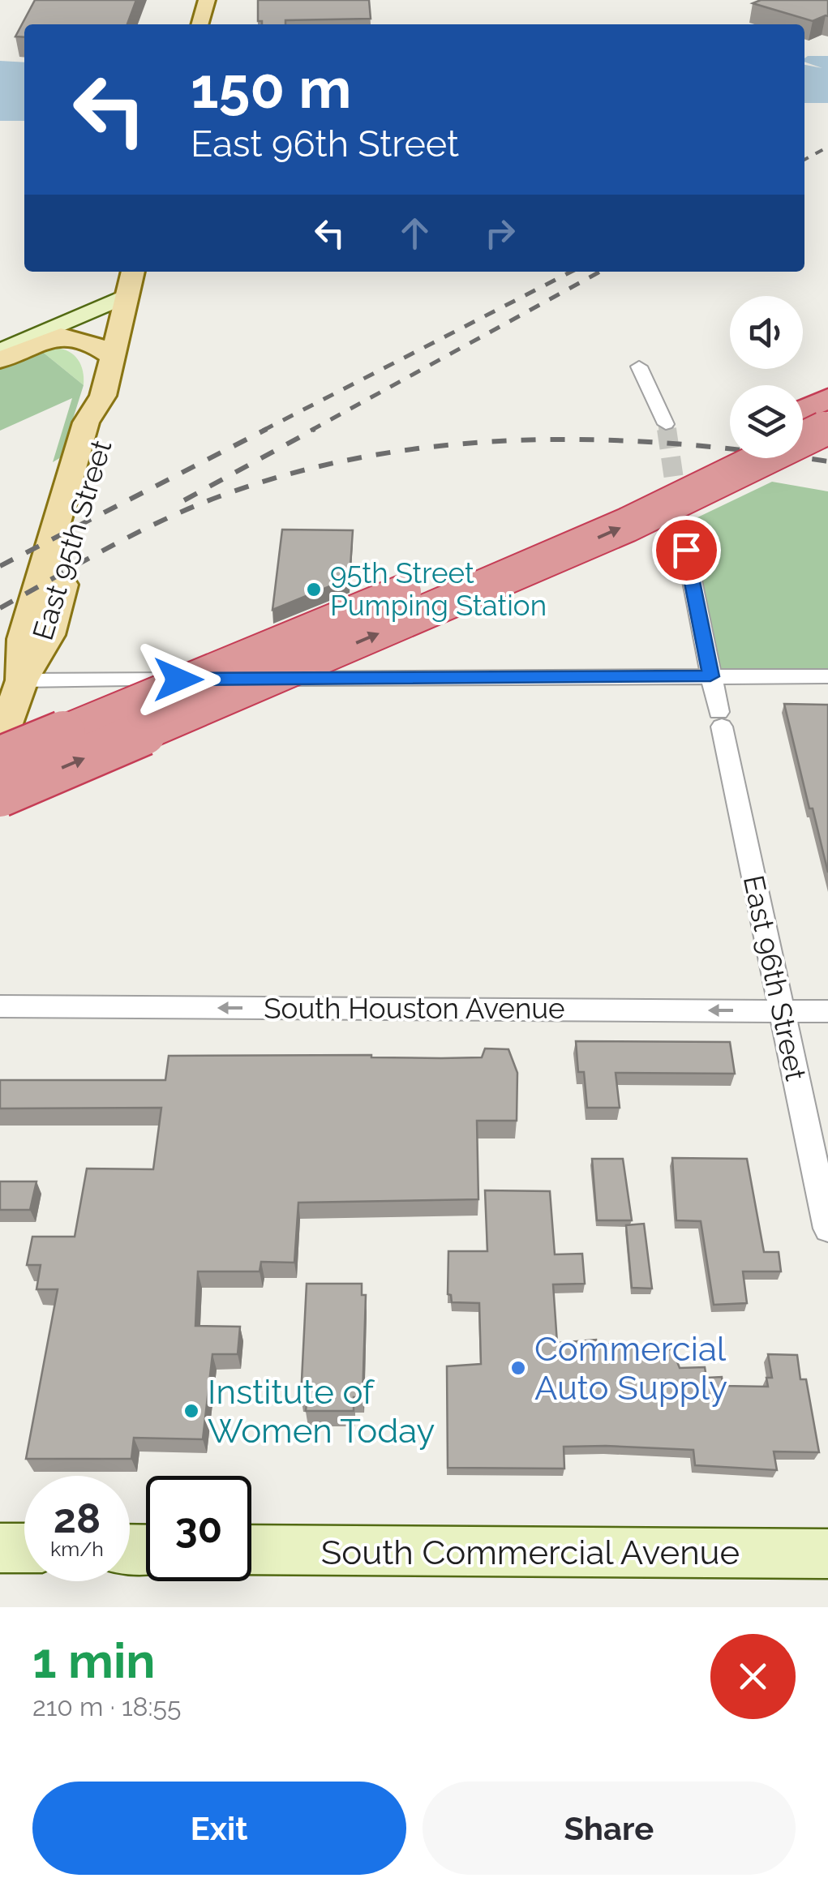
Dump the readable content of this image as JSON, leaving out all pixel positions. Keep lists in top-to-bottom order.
{
  "streets": {
    "main road": ["East 95th Street", "South Commercial Avenue"],
    "street": ["East 96th Street", "South Houston Avenue"]
  },
  "crossings": [
    ["East 96th Street", "South Houston Avenue"]
  ],
  "one_way": ["South Houston Avenue"],
  "places": ["95th Street Pumping Station", "Commercial Auto Supply", "Institute of Women Today"],
  "page": {
    "turn": ["150 m", "East 96th Street"],
    "speed": "28 km/h",
    "limit": "30",
    "heading": ["1 min", "210 m · 18:55"],
    "buttons": ["Exit", "Share"]
  }
}
